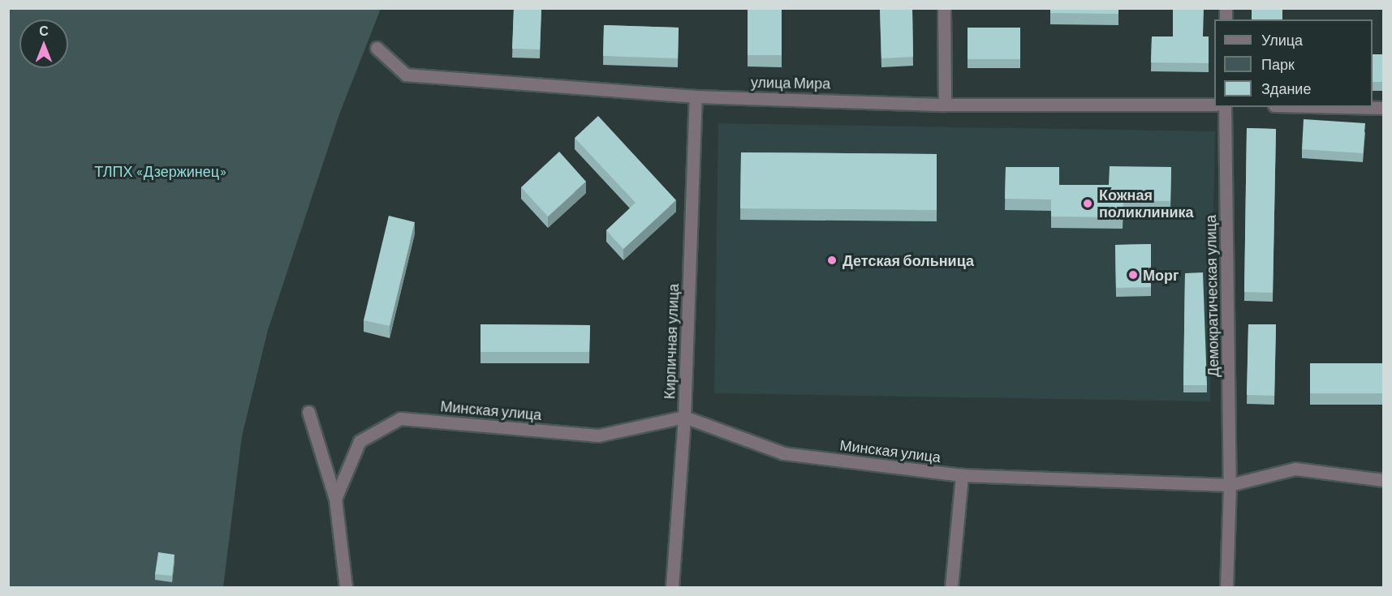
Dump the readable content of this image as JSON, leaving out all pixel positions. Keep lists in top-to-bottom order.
{
  "streets": {
    "street": [
      "улица Мира",
      "Демократическая улица",
      "Кирпичная улица",
      "Минская улица"
    ]
  },
  "crossings": [
    ["улица Мира", "Кирпичная улица"],
    ["Демократическая улица", "Минская улица"],
    ["Кирпичная улица", "Минская улица"]
  ],
  "parks": ["ТЛПХ «Дзержинец»"],
  "places": ["Кожная поликлиника", "Детская больница", "Морг"],
  "legend": ["Улица", "Парк", "Здание"],
  "north": "top"
}
